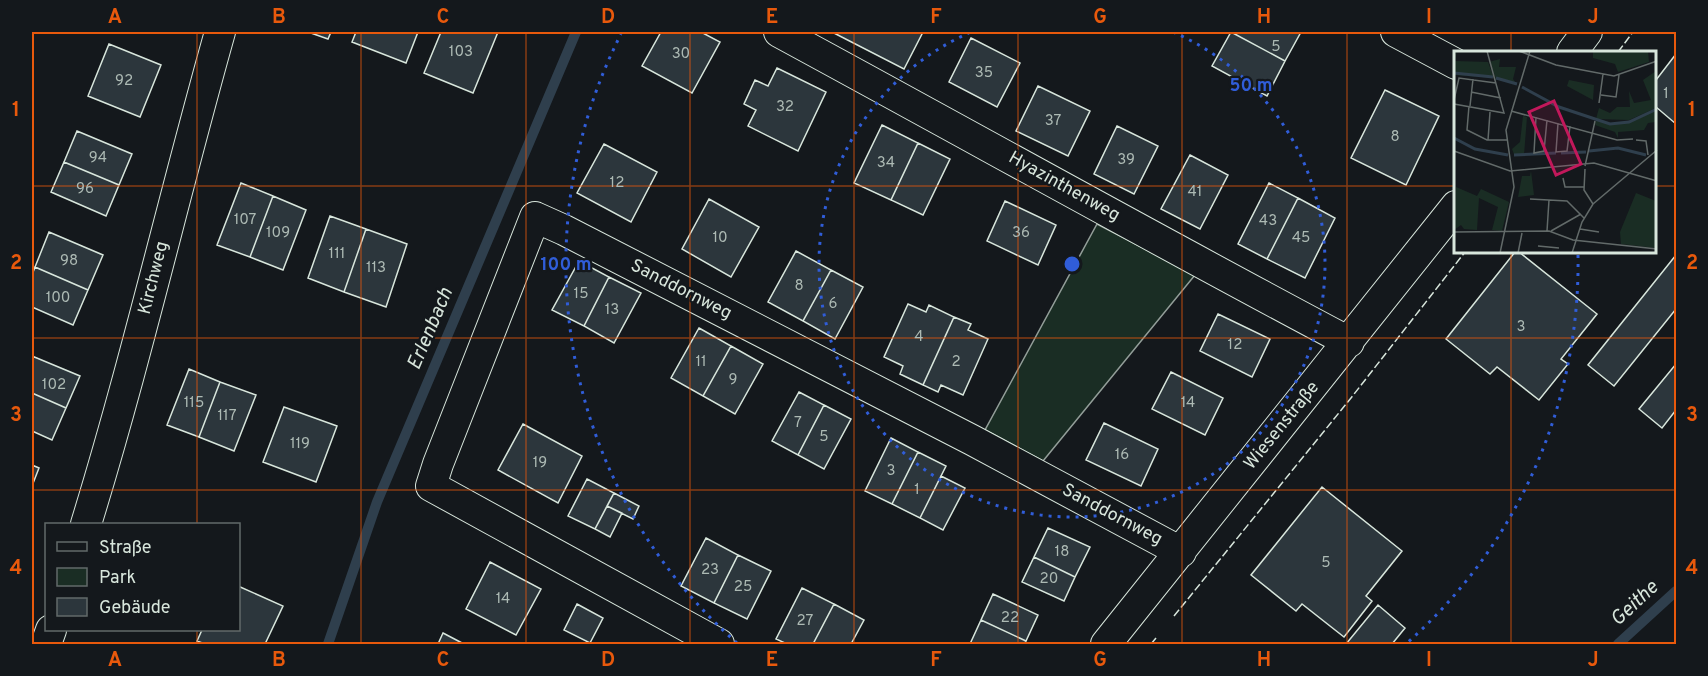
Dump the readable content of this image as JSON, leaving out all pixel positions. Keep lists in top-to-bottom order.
{
  "streets": {
    "street": [
      "Hyazinthenweg",
      "Kirchweg",
      "Sanddornweg",
      "Wiesenstraße"
    ]
  },
  "crossings": [
    ["Hyazinthenweg", "Wiesenstraße"],
    ["Sanddornweg", "Wiesenstraße"]
  ],
  "water": ["Erlenbach", "Geithe"],
  "house_numbers": [
    "5",
    "103",
    "30",
    "35",
    "92",
    "1",
    "32",
    "37",
    "8",
    "94",
    "39",
    "34",
    "12",
    "96",
    "41",
    "107",
    "43",
    "109",
    "36",
    "10",
    "45",
    "111",
    "98",
    "113",
    "8",
    "15",
    "100",
    "6",
    "13",
    "3",
    "4",
    "12",
    "11",
    "2",
    "9",
    "102",
    "115",
    "14",
    "117",
    "7",
    "5",
    "119",
    "16",
    "19",
    "3",
    "1",
    "18",
    "5",
    "23",
    "20",
    "25",
    "14",
    "22",
    "27"
  ],
  "legend": ["Straße", "Park", "Gebäude"],
  "grid": {
    "columns": [
      "A",
      "B",
      "C",
      "D",
      "E",
      "F",
      "G",
      "H",
      "I",
      "J"
    ],
    "rows": [
      "1",
      "2",
      "3",
      "4"
    ]
  },
  "rings": ["50 m", "100 m"]
}
